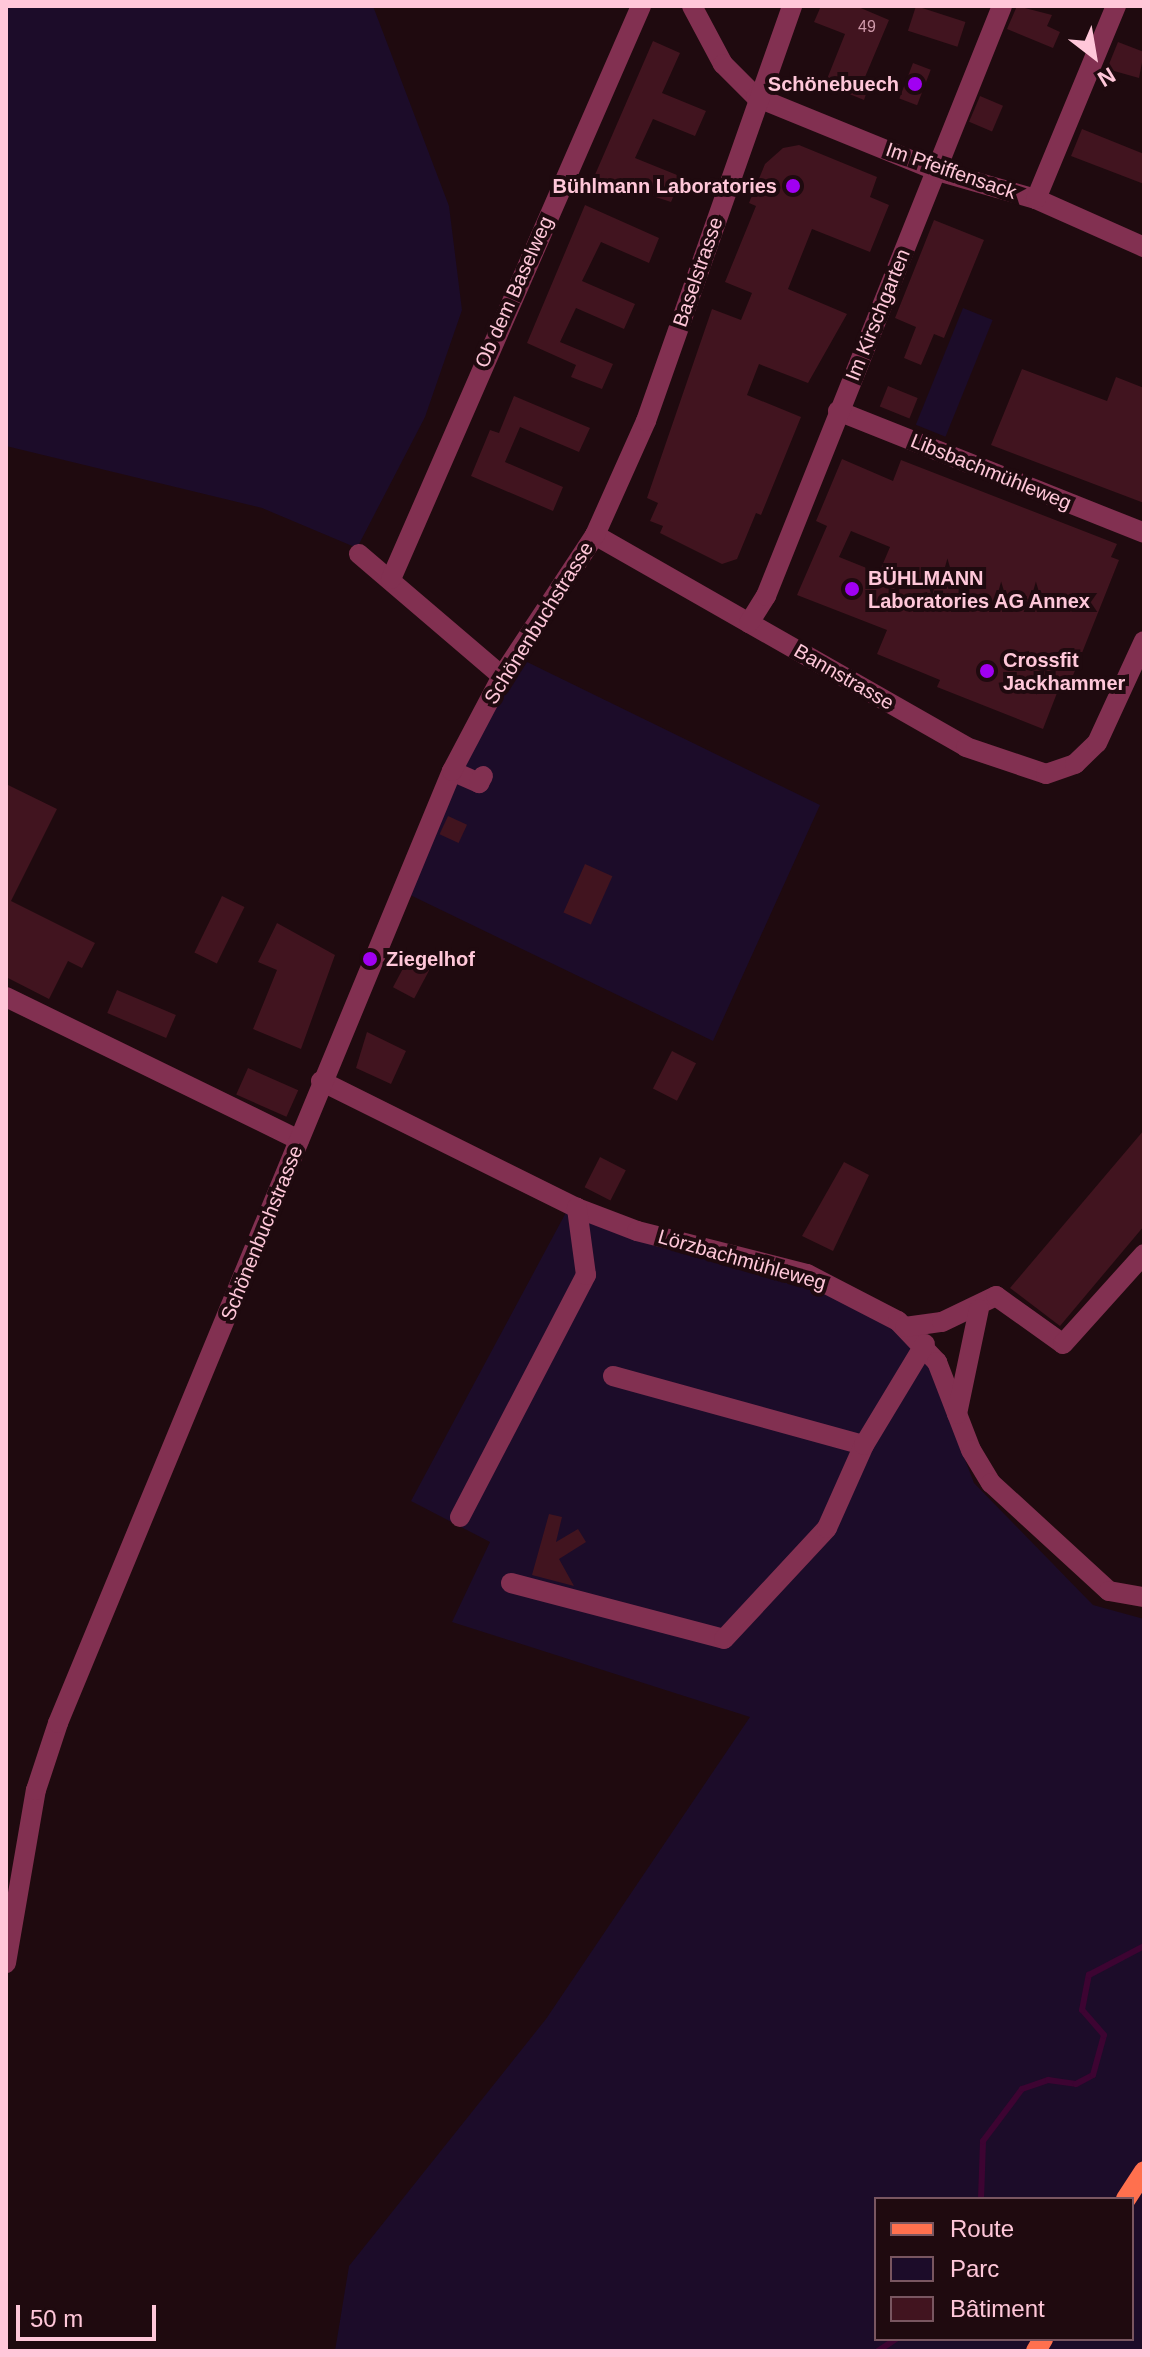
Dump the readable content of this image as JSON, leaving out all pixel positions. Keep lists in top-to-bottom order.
{
  "streets": {
    "street": [
      "Im Pfeiffensack",
      "Baselstrasse",
      "Ob dem Baselweg",
      "Im Kirschgarten",
      "Libsbachmühleweg",
      "Schönenbuchstrasse",
      "Bannstrasse",
      "Lörzbachmühleweg"
    ]
  },
  "crossings": [
    ["Im Pfeiffensack", "Baselstrasse"],
    ["Im Pfeiffensack", "Im Kirschgarten"],
    ["Baselstrasse", "Schönenbuchstrasse"],
    ["Baselstrasse", "Bannstrasse"],
    ["Im Kirschgarten", "Libsbachmühleweg"],
    ["Im Kirschgarten", "Bannstrasse"],
    ["Schönenbuchstrasse", "Bannstrasse"],
    ["Schönenbuchstrasse", "Lörzbachmühleweg"]
  ],
  "places": [
    "Schönebuech",
    "Bühlmann Laboratories",
    "BÜHLMANN Laboratories AG Annex",
    "Crossfit Jackhammer",
    "Ziegelhof"
  ],
  "house_numbers": ["49"],
  "legend": ["Route", "Parc", "Bâtiment"],
  "scale_bar": "50 m",
  "north": "bottom right"
}
